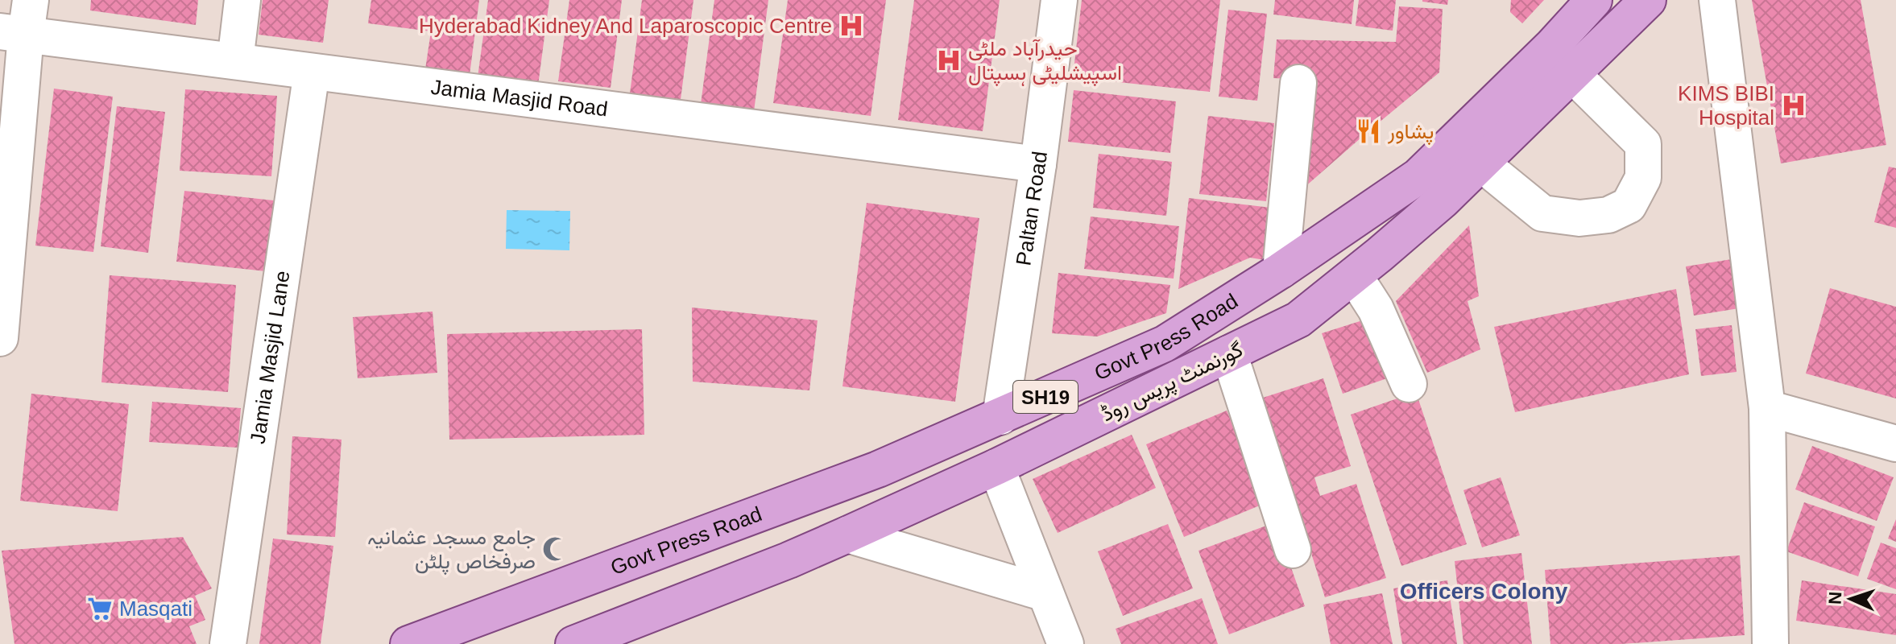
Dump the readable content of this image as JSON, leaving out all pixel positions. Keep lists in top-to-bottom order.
{
  "streets": {
    "main road": ["Govt Press Road", "گورنمنٹ پریس روڈ", "SH19"],
    "street": ["Jamia Masjid Road", "Paltan Road", "Jamia Masjid Lane"]
  },
  "crossings": [
    ["Jamia Masjid Road", "Paltan Road"],
    ["Jamia Masjid Road", "Jamia Masjid Lane"],
    ["Paltan Road", "Govt Press Road"]
  ],
  "districts": ["Officers Colony"],
  "places": {
    "hospital": ["Hyderabad Kidney And Laparoscopic Centre", "حیدرآباد ملٹی اسپیشلیٹی ہسپتال", "KIMS BIBI Hospital"],
    "restaurant": ["پشاور"],
    "mosque": ["جامع مسجد عثمانیہ صرفخاص پلٹن"],
    "supermarket": ["Masqati"]
  },
  "north": "left"
}
